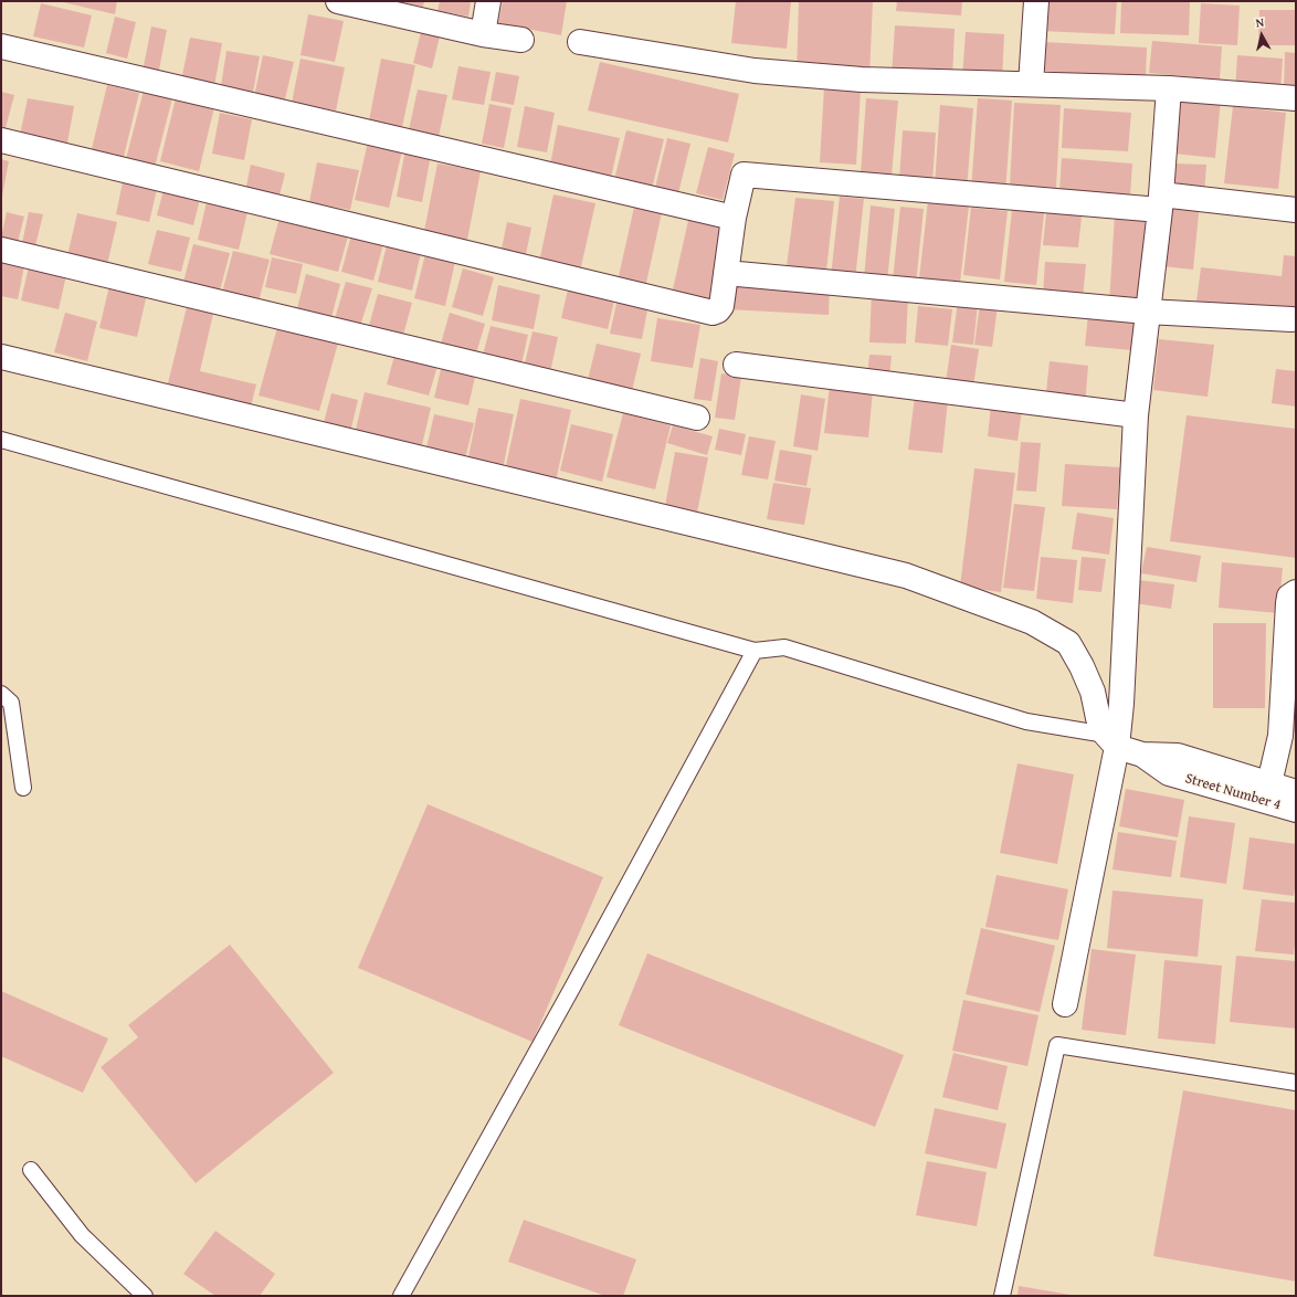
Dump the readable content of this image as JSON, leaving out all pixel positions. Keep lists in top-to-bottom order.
{
  "streets": {
    "street": ["Street Number 4"]
  },
  "north": "top"
}
